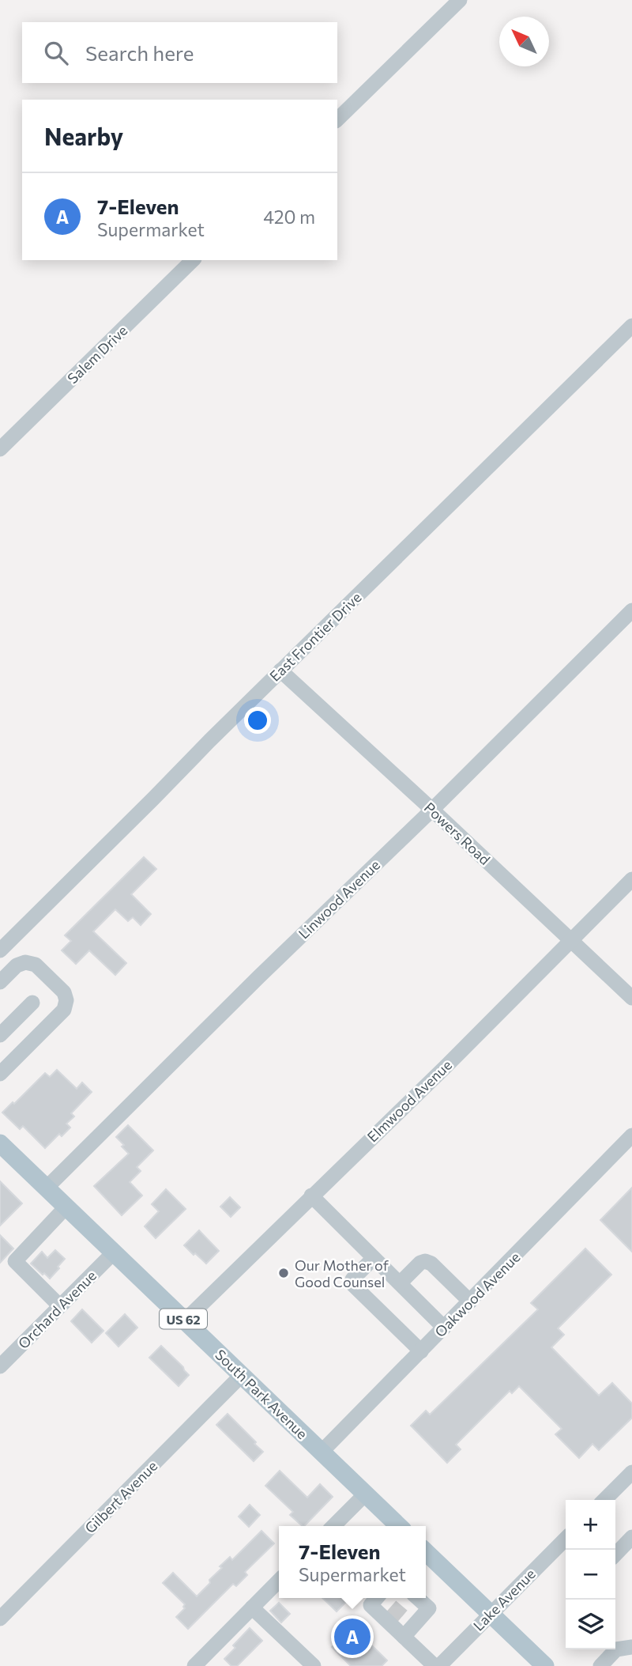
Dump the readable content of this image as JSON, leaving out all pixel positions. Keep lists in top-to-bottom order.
{
  "streets": {
    "main road": ["US 62", "South Park Avenue"],
    "street": [
      "Salem Drive",
      "East Frontier Drive",
      "Powers Road",
      "Linwood Avenue",
      "Elmwood Avenue",
      "Oakwood Avenue",
      "Orchard Avenue",
      "Gilbert Avenue",
      "Lake Avenue"
    ]
  },
  "crossings": [
    ["East Frontier Drive", "Powers Road"],
    ["Powers Road", "Linwood Avenue"],
    ["Powers Road", "Elmwood Avenue"],
    ["Linwood Avenue", "South Park Avenue"],
    ["Elmwood Avenue", "South Park Avenue"],
    ["Oakwood Avenue", "South Park Avenue"],
    ["Orchard Avenue", "South Park Avenue"],
    ["South Park Avenue", "Gilbert Avenue"]
  ],
  "places": ["Our Mother of Good Counsel"],
  "north": "top left",
  "page": {
    "search": "Search here",
    "heading": "Nearby",
    "list": [
      {
        "mark": "A",
        "name": "7-Eleven",
        "note": "Supermarket",
        "value": "420 m"
      }
    ],
    "map_buttons": ["+", "−"],
    "popup": ["7-Eleven", "Supermarket"],
    "pins": "A"
  }
}
